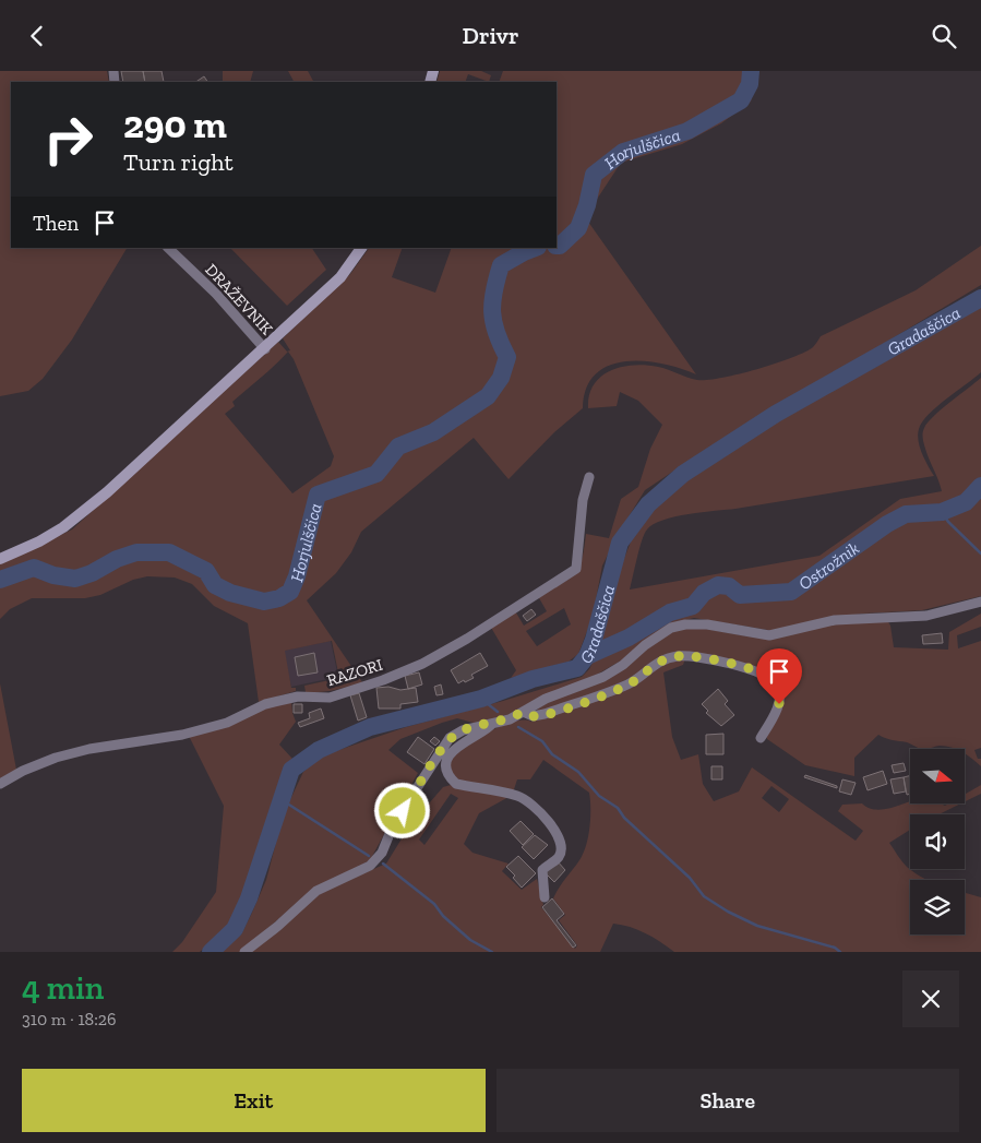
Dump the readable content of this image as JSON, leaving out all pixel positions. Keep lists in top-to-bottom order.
{
  "streets": {
    "street": ["DRAŽEVNIK", "RAZORI"]
  },
  "water": ["Horjulščica", "Gradaščica", "Ostrožnik"],
  "north": "right",
  "page": {
    "header": "Drivr",
    "turn": ["290 m", "Turn right"],
    "then": "Then",
    "heading": ["4 min", "310 m · 18:26"],
    "buttons": ["Exit", "Share"]
  }
}
